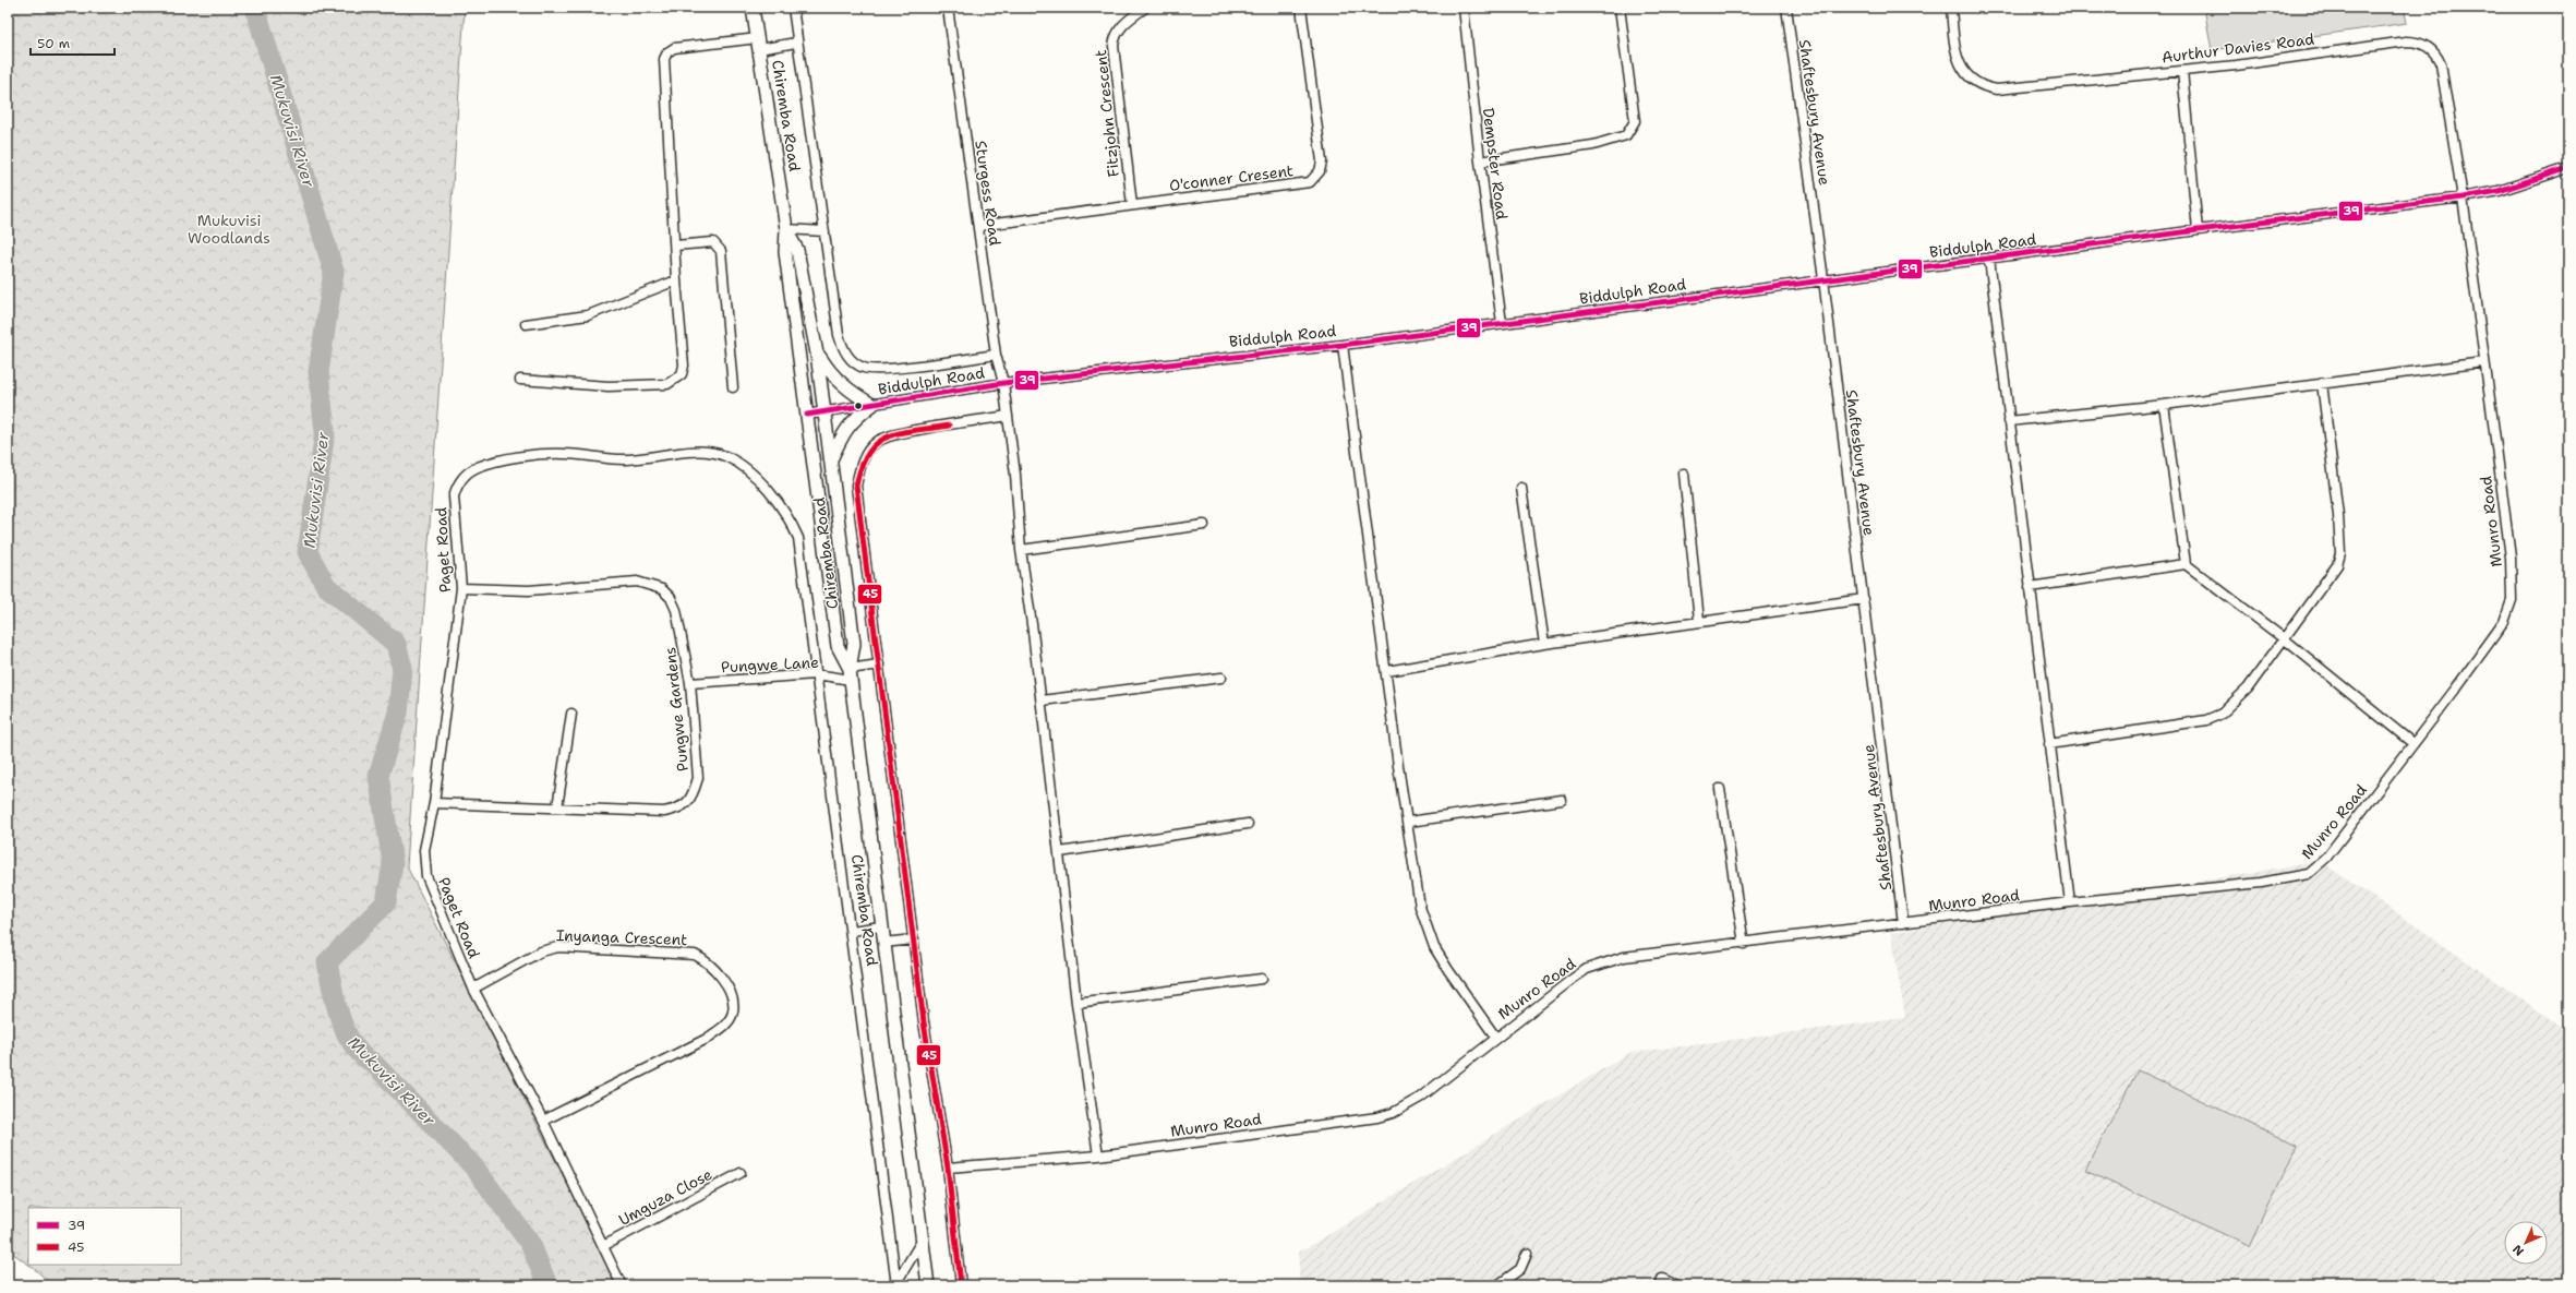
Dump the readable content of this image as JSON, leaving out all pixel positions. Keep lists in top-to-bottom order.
{
  "streets": {
    "main road": ["Chiremba Road"],
    "street": [
      "Aurthur Davies Road",
      "Shaftesbury Avenue",
      "Fitzjohn Crescent",
      "Dempster Road",
      "O'conner Cresent",
      "Sturgess Road",
      "Biddulph Road",
      "Munro Road",
      "Paget Road",
      "Pungwe Lane",
      "Pungwe Gardens",
      "Inyanga Crescent",
      "Umguza Close"
    ]
  },
  "crossings": [
    ["Aurthur Davies Road", "Biddulph Road"],
    ["Aurthur Davies Road", "Munro Road"],
    ["Shaftesbury Avenue", "Biddulph Road"],
    ["Shaftesbury Avenue", "Munro Road"],
    ["Fitzjohn Crescent", "O'conner Cresent"],
    ["Chiremba Road", "Biddulph Road"],
    ["Chiremba Road", "Paget Road"],
    ["Chiremba Road", "Pungwe Lane"],
    ["Dempster Road", "Biddulph Road"],
    ["O'conner Cresent", "Sturgess Road"],
    ["Sturgess Road", "Biddulph Road"],
    ["Sturgess Road", "Munro Road"],
    ["Biddulph Road", "Munro Road"],
    ["Paget Road", "Pungwe Gardens"],
    ["Paget Road", "Inyanga Crescent"],
    ["Paget Road", "Umguza Close"],
    ["Pungwe Lane", "Pungwe Gardens"]
  ],
  "water": ["Mukuvisi River"],
  "parks": ["Mukuvisi Woodlands"],
  "lines": ["transit line 39", "transit line 45"],
  "legend": ["39", "45"],
  "scale_bar": "50 m",
  "north": "bottom left"
}
